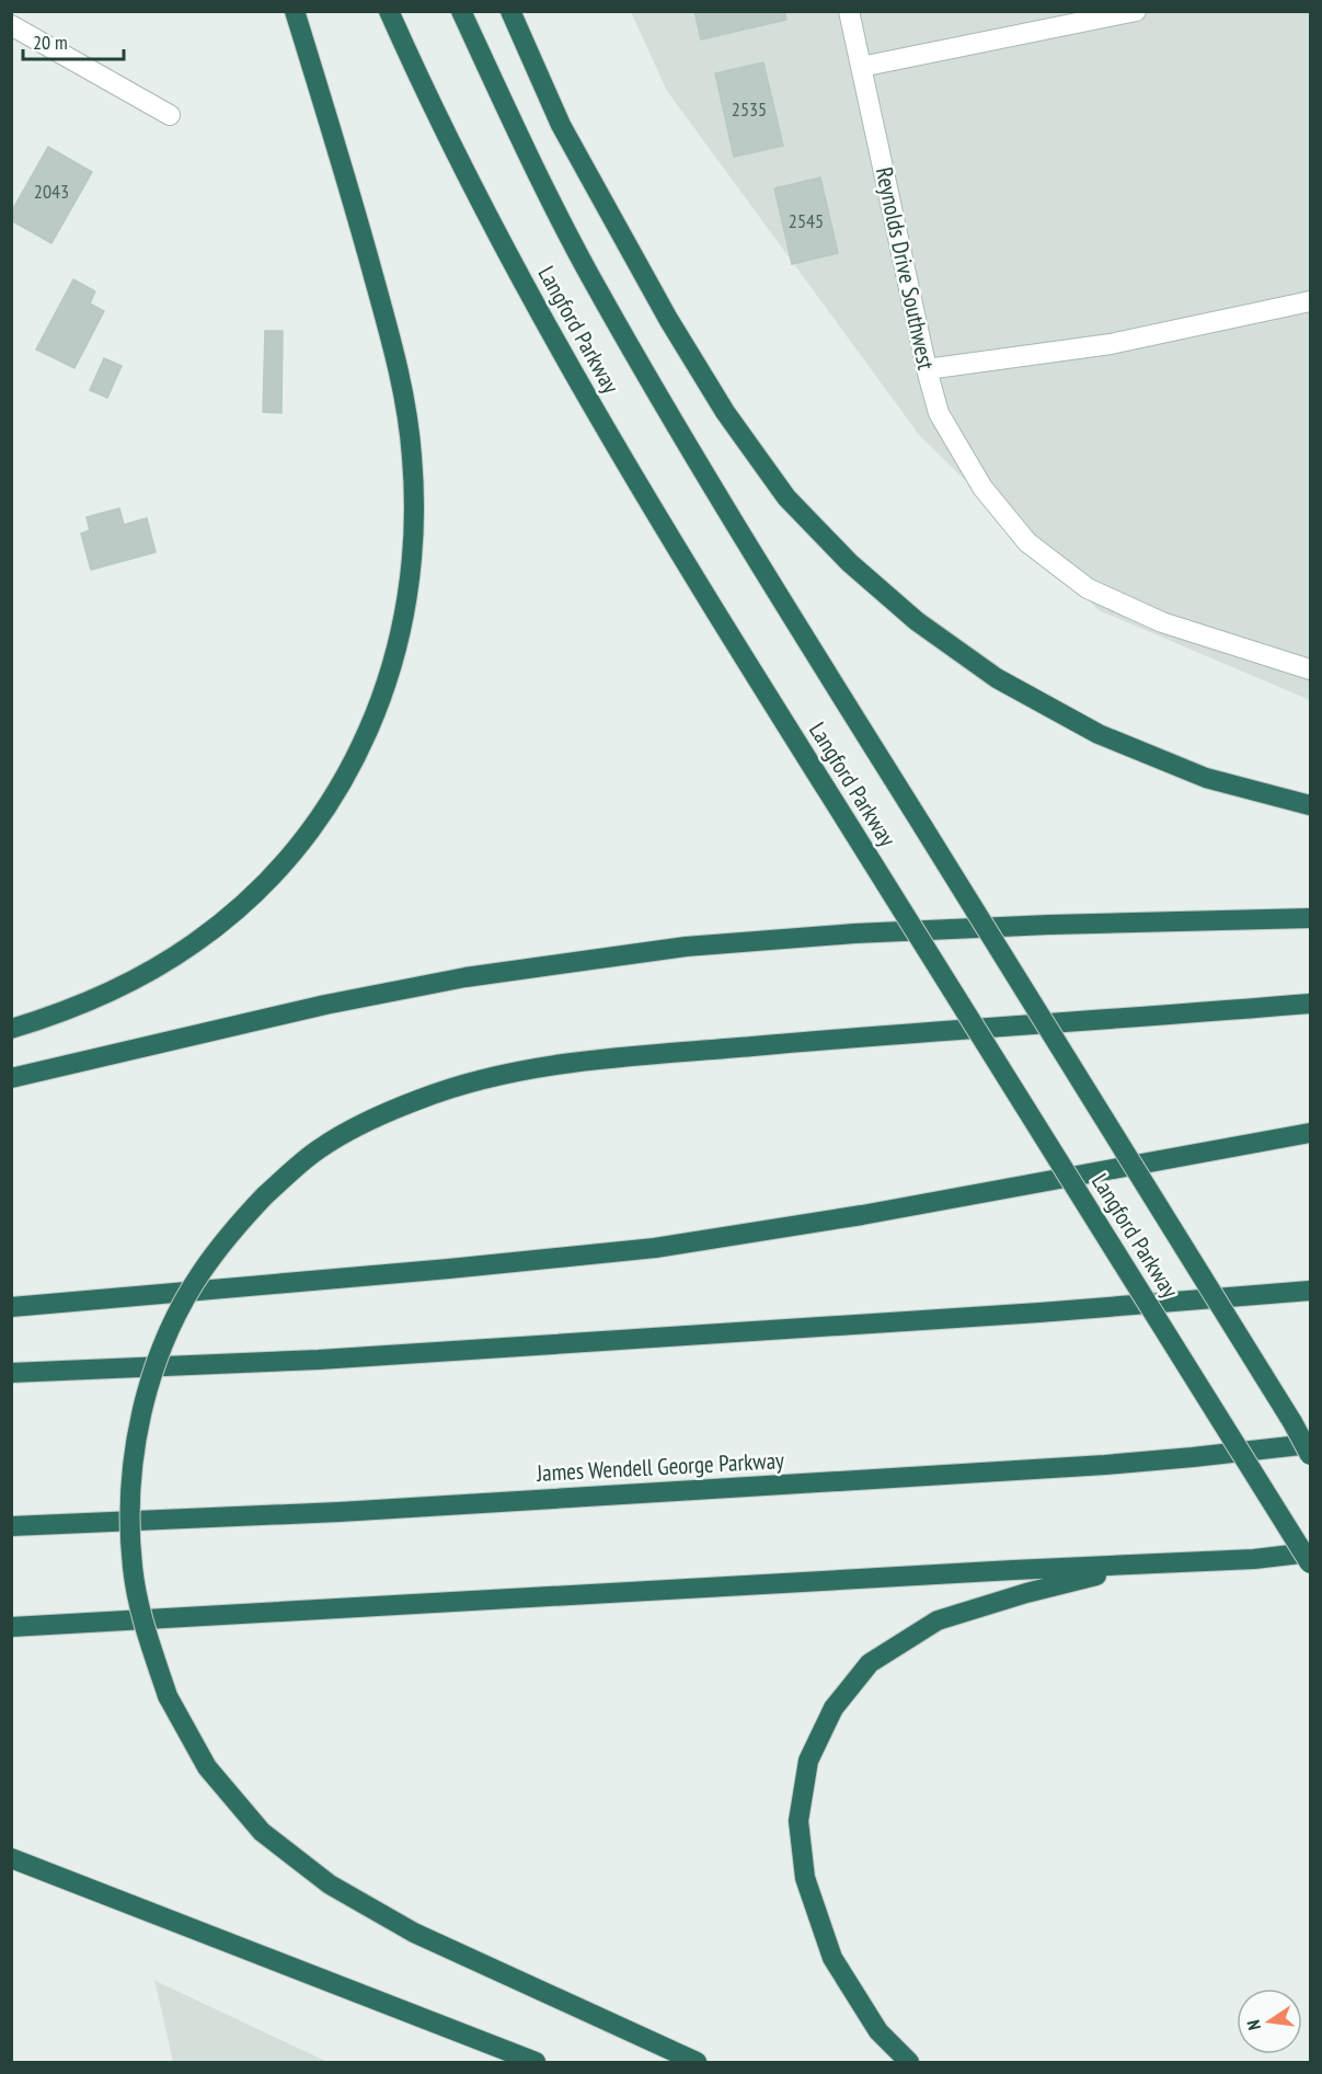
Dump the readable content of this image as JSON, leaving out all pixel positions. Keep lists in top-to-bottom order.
{
  "streets": {
    "highway": ["Langford Parkway", "James Wendell George Parkway"],
    "street": ["Reynolds Drive Southwest"]
  },
  "house_numbers": ["2535", "2043", "2545"],
  "scale_bar": "20 m",
  "north": "left"
}
